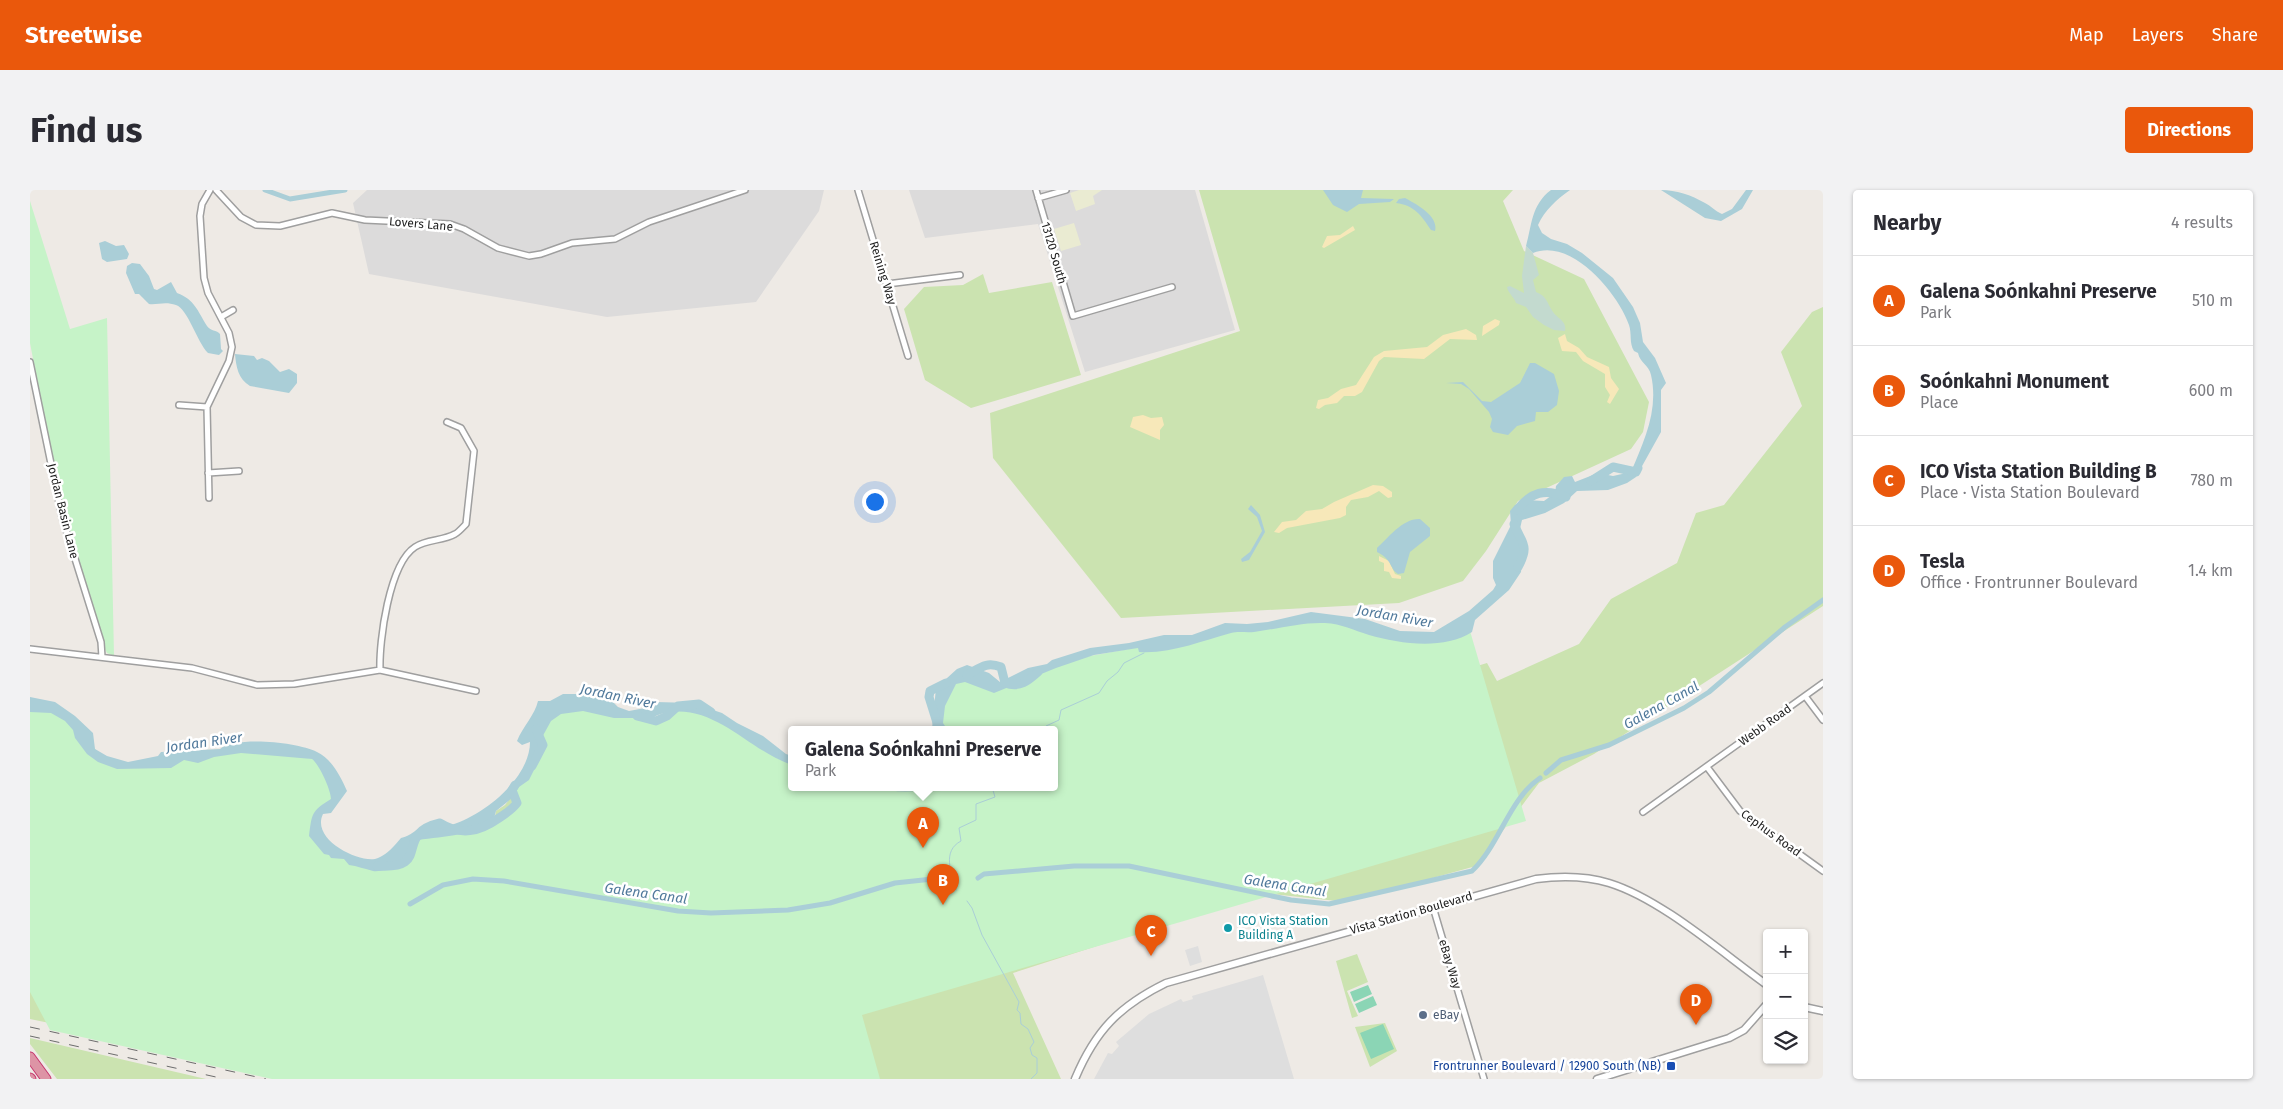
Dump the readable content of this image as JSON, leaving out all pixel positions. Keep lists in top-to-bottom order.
{
  "streets": {
    "street": [
      "Lovers Lane",
      "13120 South",
      "Reining Way",
      "Jordan Basin Lane",
      "Webb Road",
      "Cephus Road",
      "Vista Station Boulevard",
      "eBay Way"
    ]
  },
  "crossings": [
    ["Webb Road", "Cephus Road"],
    ["Vista Station Boulevard", "eBay Way"]
  ],
  "water": ["Jordan River", "Galena Canal"],
  "places": {
    "other": ["ICO Vista Station Building A", "eBay"],
    "transit": ["Frontrunner Boulevard / 12900 South (NB)"]
  },
  "page": {
    "header": "Streetwise",
    "nav": ["Map", "Layers", "Share"],
    "buttons": "Directions",
    "title": "Find us",
    "heading": ["Nearby", "4 results"],
    "list": [
      {
        "mark": "A",
        "name": "Galena Soónkahni Preserve",
        "note": "Park",
        "value": "510 m"
      },
      {
        "mark": "B",
        "name": "Soónkahni Monument",
        "note": "Place",
        "value": "600 m"
      },
      {
        "mark": "C",
        "name": "ICO Vista Station Building B",
        "note": "Place · Vista Station Boulevard",
        "value": "780 m"
      },
      {
        "mark": "D",
        "name": "Tesla",
        "note": "Office · Frontrunner Boulevard",
        "value": "1.4 km"
      }
    ],
    "popup": ["Galena Soónkahni Preserve", "Park"],
    "pins": [
      "A",
      "B",
      "C",
      "D"
    ],
    "map_buttons": ["+", "−"]
  }
}
